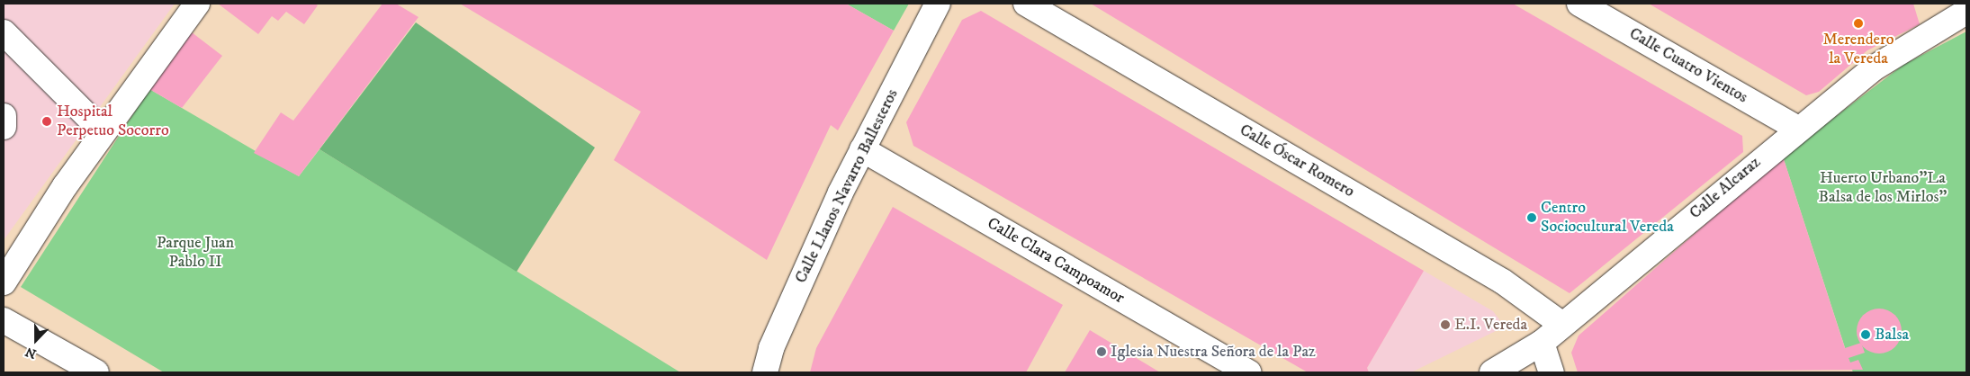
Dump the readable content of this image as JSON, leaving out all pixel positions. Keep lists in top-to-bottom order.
{
  "streets": {
    "street": [
      "Calle Cuatro Vientos",
      "Calle Óscar Romero",
      "Calle Llanos Navarro Ballesteros",
      "Calle Alcaraz",
      "Calle Clara Campoamor"
    ]
  },
  "crossings": [
    ["Calle Cuatro Vientos", "Calle Alcaraz"],
    ["Calle Óscar Romero", "Calle Alcaraz"],
    ["Calle Llanos Navarro Ballesteros", "Calle Clara Campoamor"]
  ],
  "parks": ["Huerto Urbano\"La Balsa de los Mirlos\"", "Parque Juan Pablo II"],
  "places": [
    "Merendero la Vereda",
    "Hospital Perpetuo Socorro",
    "Centro Sociocultural Vereda",
    "E.I. Vereda",
    "Balsa",
    "Iglesia Nuestra Señora de la Paz"
  ],
  "north": "bottom"
}
